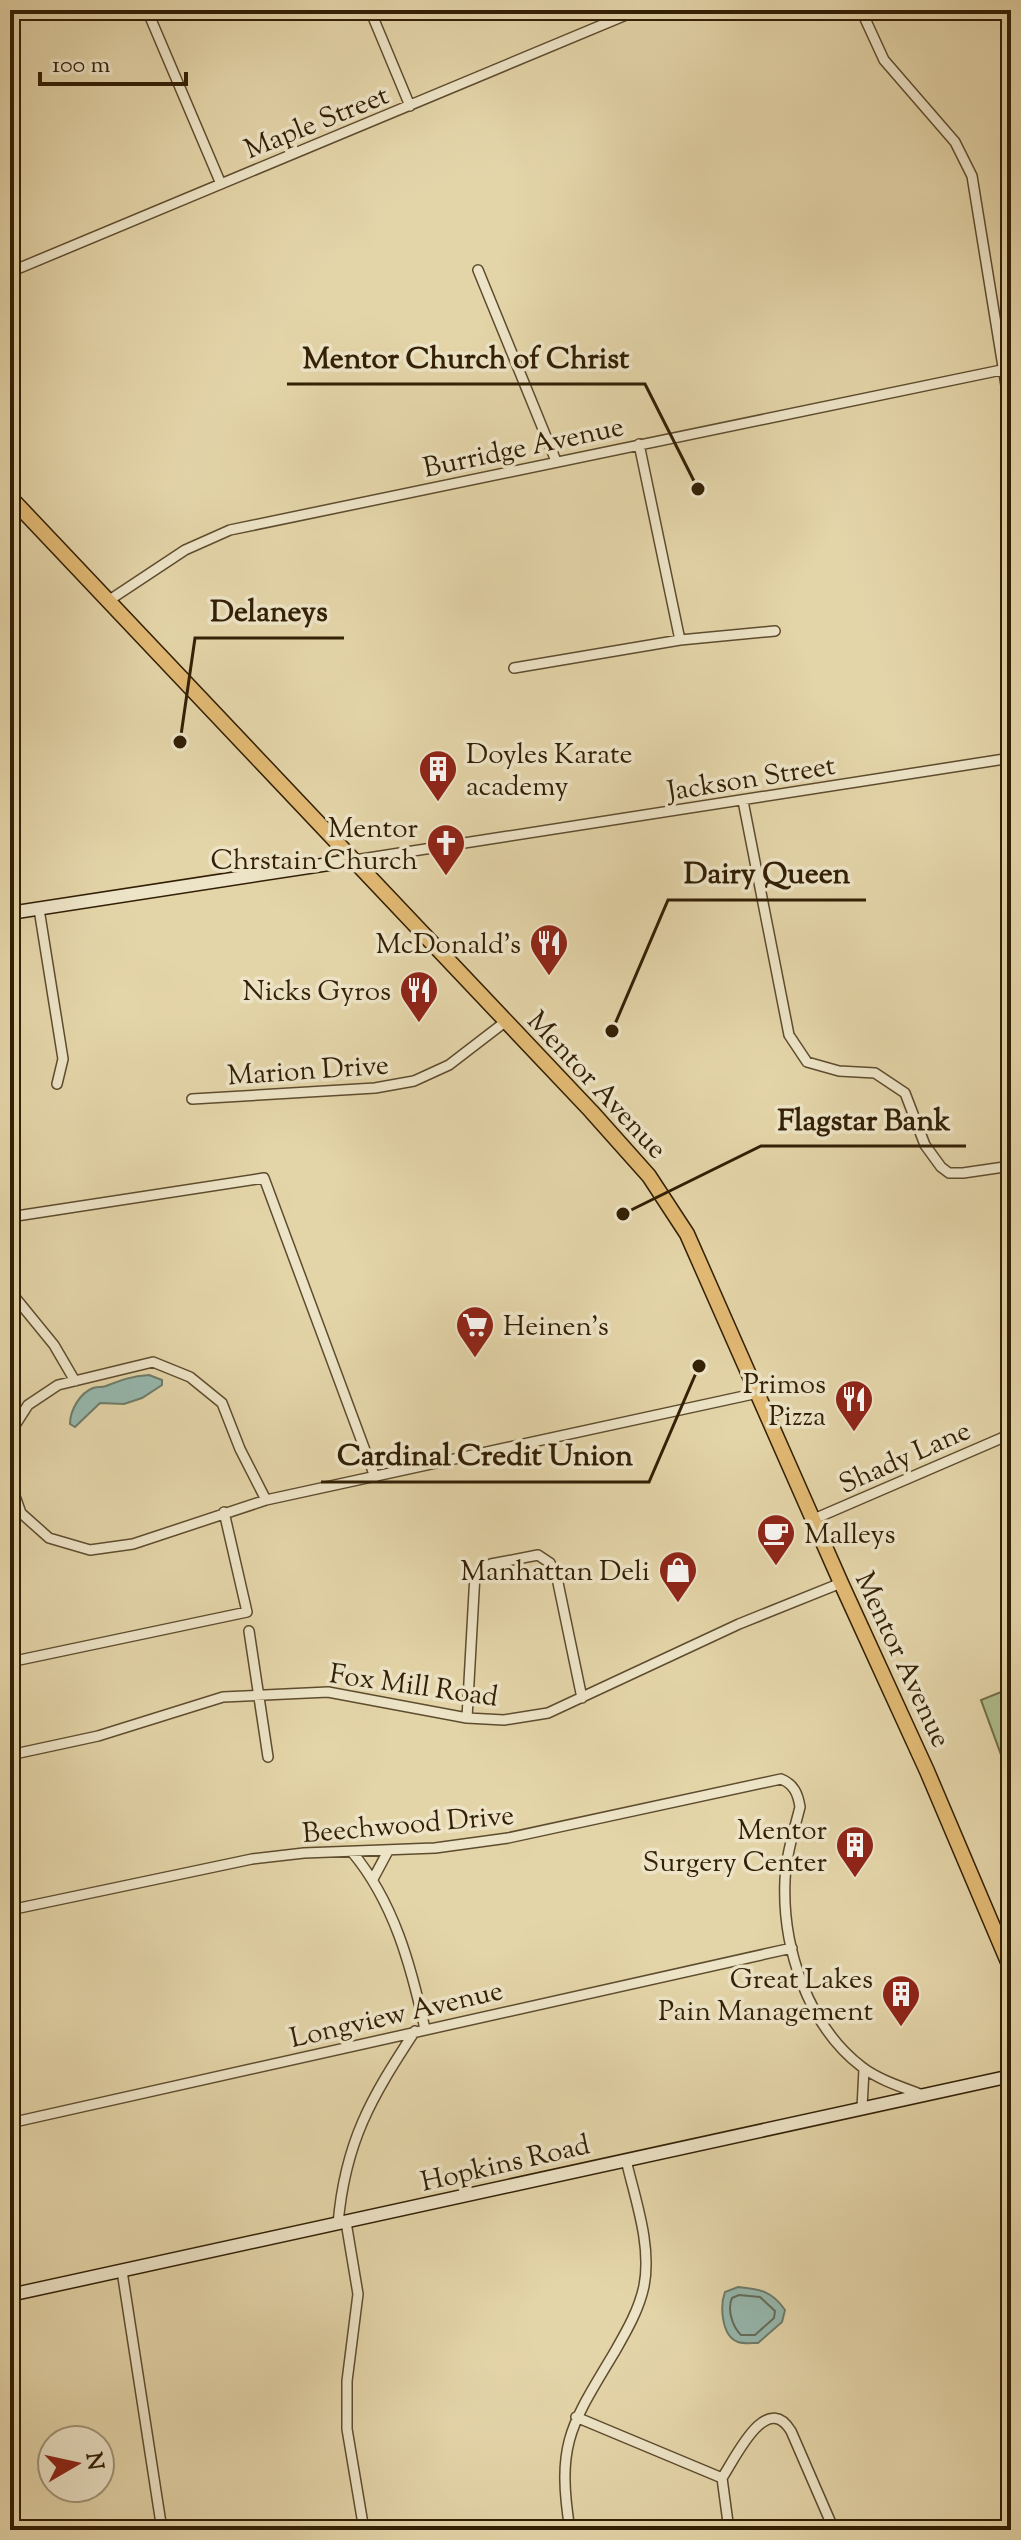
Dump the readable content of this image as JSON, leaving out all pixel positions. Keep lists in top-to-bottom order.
{
  "streets": {
    "main road": ["Mentor Avenue"],
    "street": [
      "Maple Street",
      "Burridge Avenue",
      "Jackson Street",
      "Marion Drive",
      "Shady Lane",
      "Fox Mill Road",
      "Beechwood Drive",
      "Longview Avenue",
      "Hopkins Road"
    ]
  },
  "crossings": [
    ["Burridge Avenue", "Mentor Avenue"],
    ["Jackson Street", "Mentor Avenue"],
    ["Marion Drive", "Mentor Avenue"],
    ["Mentor Avenue", "Shady Lane"],
    ["Mentor Avenue", "Fox Mill Road"],
    ["Beechwood Drive", "Longview Avenue"]
  ],
  "places": {
    "other": [
      "Mentor Church of Christ",
      "Delaneys",
      "Dairy Queen",
      "Flagstar Bank",
      "Cardinal Credit Union"
    ],
    "building": ["Doyles Karate academy", "Mentor Surgery Center", "Great Lakes Pain Management"],
    "church": ["Mentor Chrstain Church"],
    "restaurant": ["McDonald's", "Nicks Gyros", "Primos Pizza"],
    "supermarket": ["Heinen's"],
    "cafe": ["Malleys"],
    "shop": ["Manhattan Deli"]
  },
  "scale_bar": "100 m",
  "north": "right"
}
